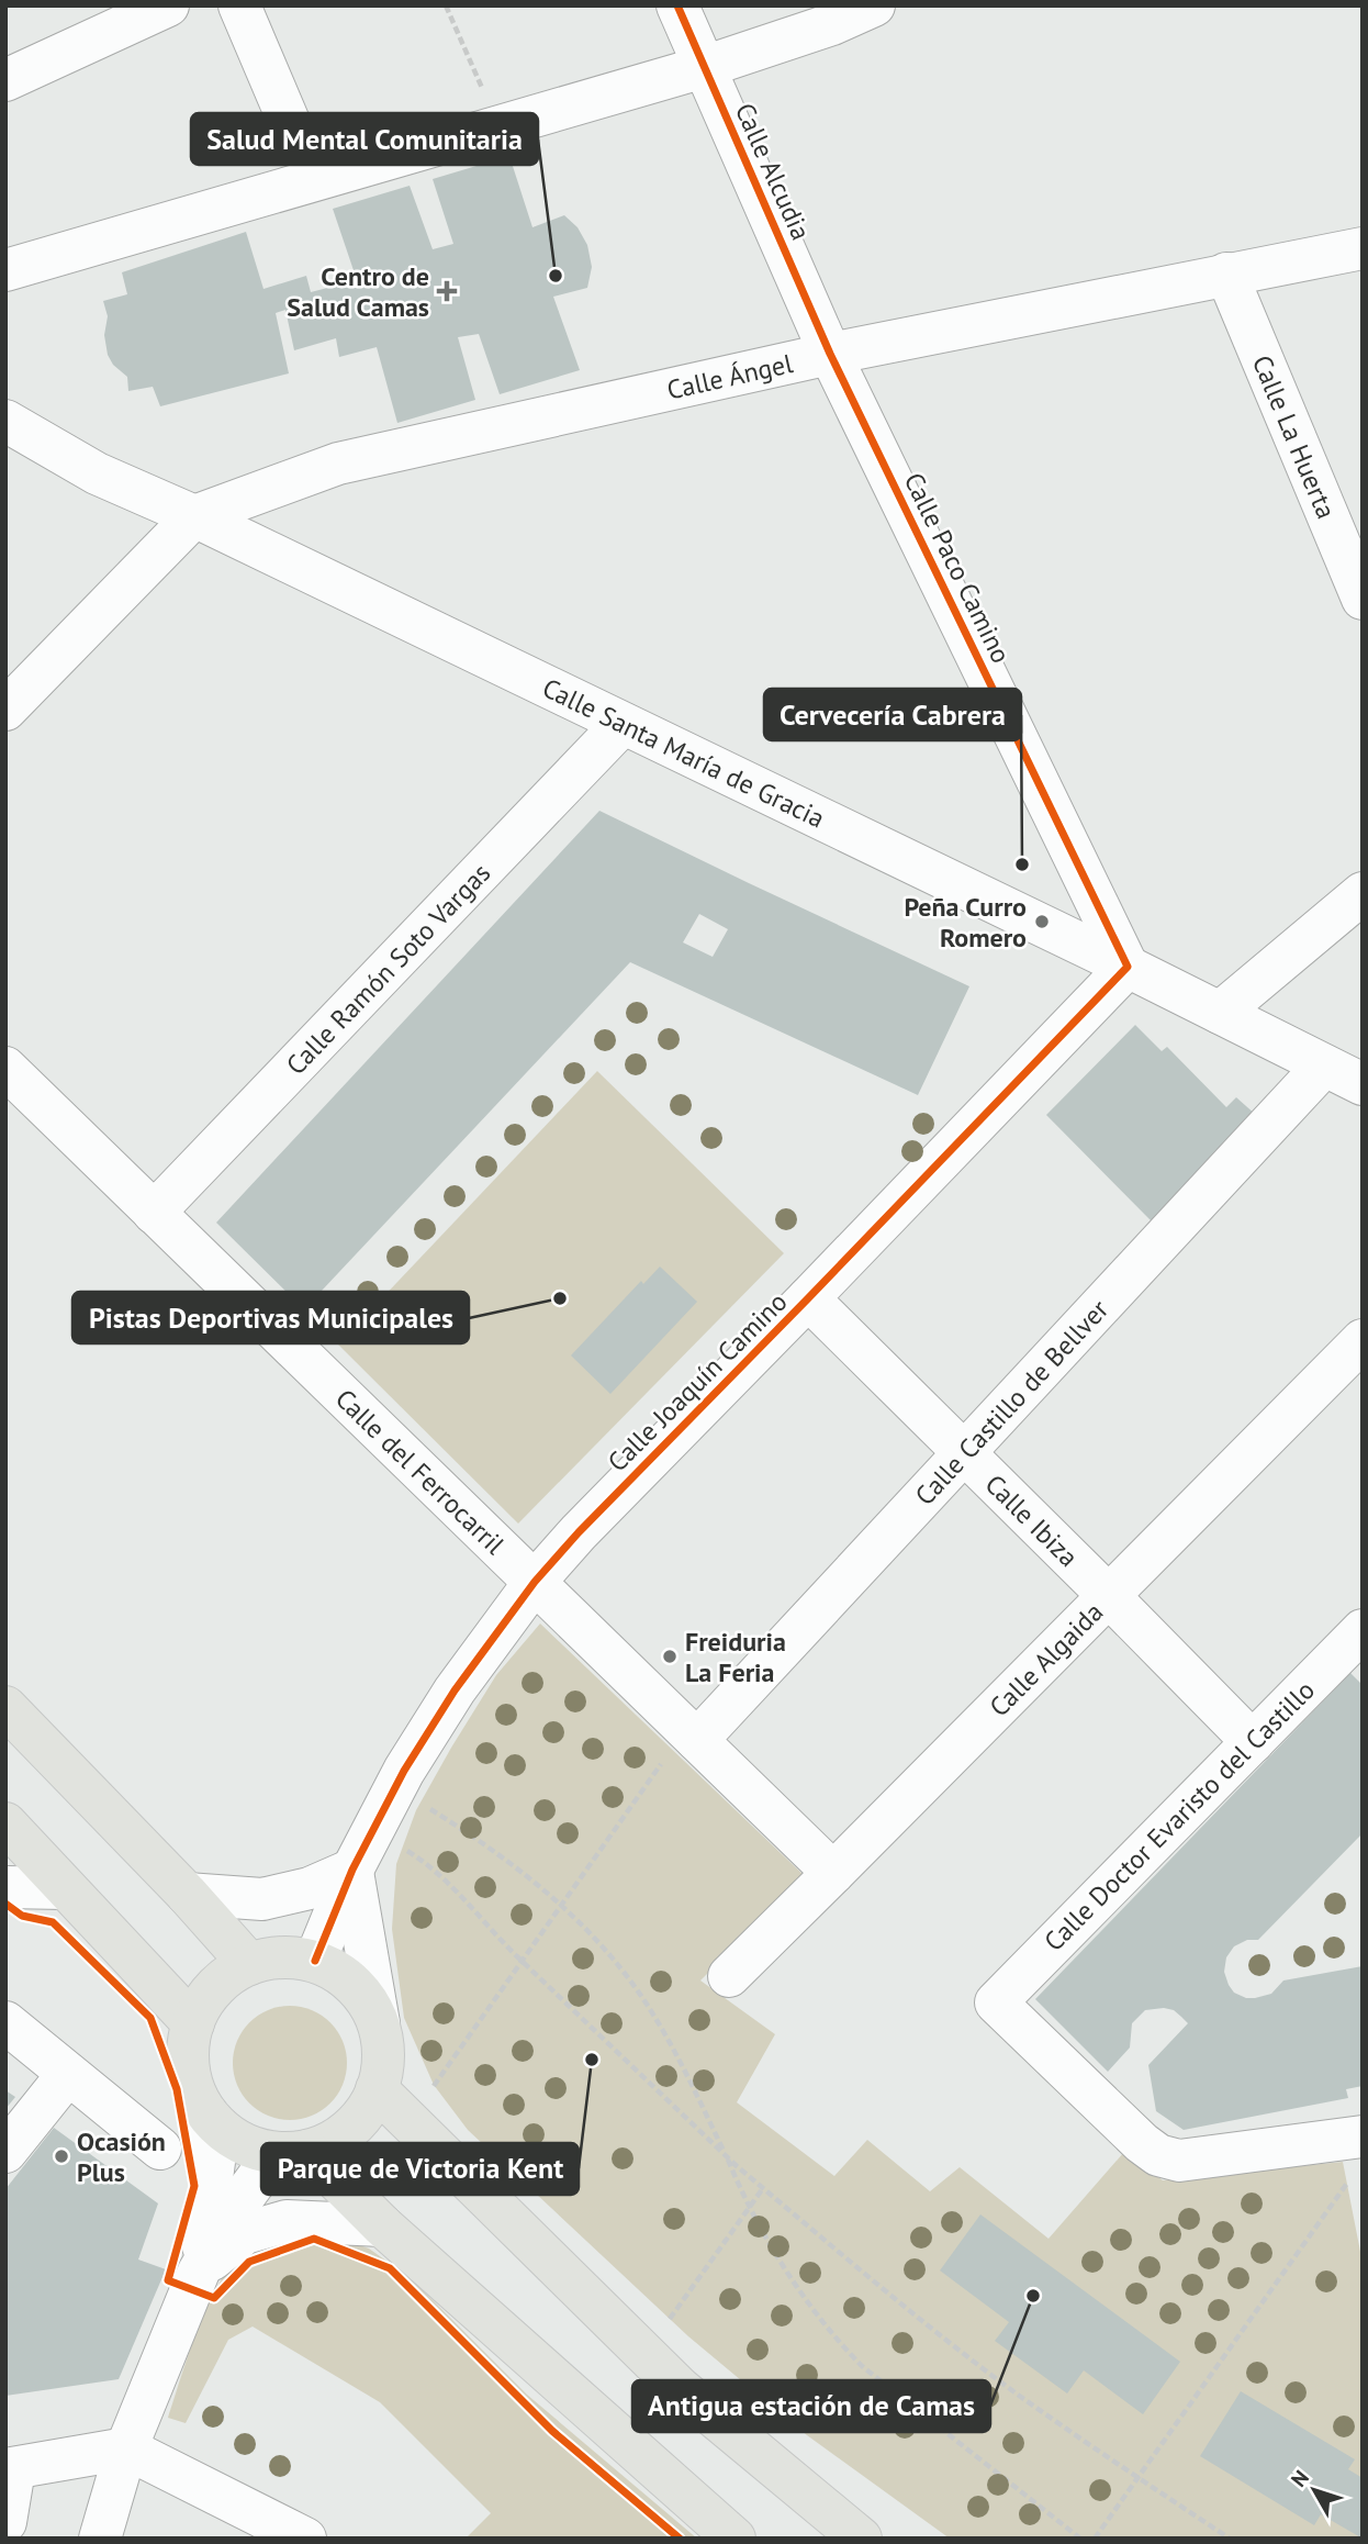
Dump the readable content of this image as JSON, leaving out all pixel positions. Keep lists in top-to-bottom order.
{
  "streets": {
    "street": [
      "Calle Alcudia",
      "Calle Ángel",
      "Calle La Huerta",
      "Calle Paco Camino",
      "Calle Santa María de Gracia",
      "Calle Ramón Soto Vargas",
      "Calle Joaquín Camino",
      "Calle Castillo de Bellver",
      "Calle del Ferrocarril",
      "Calle Ibiza",
      "Calle Algaida",
      "Calle Doctor Evaristo del Castillo"
    ]
  },
  "crossings": [
    ["Calle Alcudia", "Calle Ángel"],
    ["Calle Alcudia", "Calle Paco Camino"],
    ["Calle Ángel", "Calle La Huerta"],
    ["Calle Ángel", "Calle Paco Camino"],
    ["Calle Ángel", "Calle Santa María de Gracia"],
    ["Calle Paco Camino", "Calle Santa María de Gracia"],
    ["Calle Paco Camino", "Calle Joaquín Camino"],
    ["Calle Santa María de Gracia", "Calle Ramón Soto Vargas"],
    ["Calle Santa María de Gracia", "Calle Joaquín Camino"],
    ["Calle Santa María de Gracia", "Calle Castillo de Bellver"],
    ["Calle Ramón Soto Vargas", "Calle del Ferrocarril"],
    ["Calle Joaquín Camino", "Calle del Ferrocarril"],
    ["Calle Joaquín Camino", "Calle Ibiza"],
    ["Calle Castillo de Bellver", "Calle del Ferrocarril"],
    ["Calle Castillo de Bellver", "Calle Ibiza"],
    ["Calle del Ferrocarril", "Calle Algaida"],
    ["Calle Ibiza", "Calle Algaida"],
    ["Calle Ibiza", "Calle Doctor Evaristo del Castillo"]
  ],
  "places": {
    "other": [
      "Salud Mental Comunitaria",
      "Cervecería Cabrera",
      "Peña Curro Romero",
      "Pistas Deportivas Municipales",
      "Freiduria La Feria",
      "Parque de Victoria Kent",
      "Ocasión Plus",
      "Antigua estación de Camas"
    ],
    "health": ["Centro de Salud Camas"]
  },
  "north": "top left"
}
